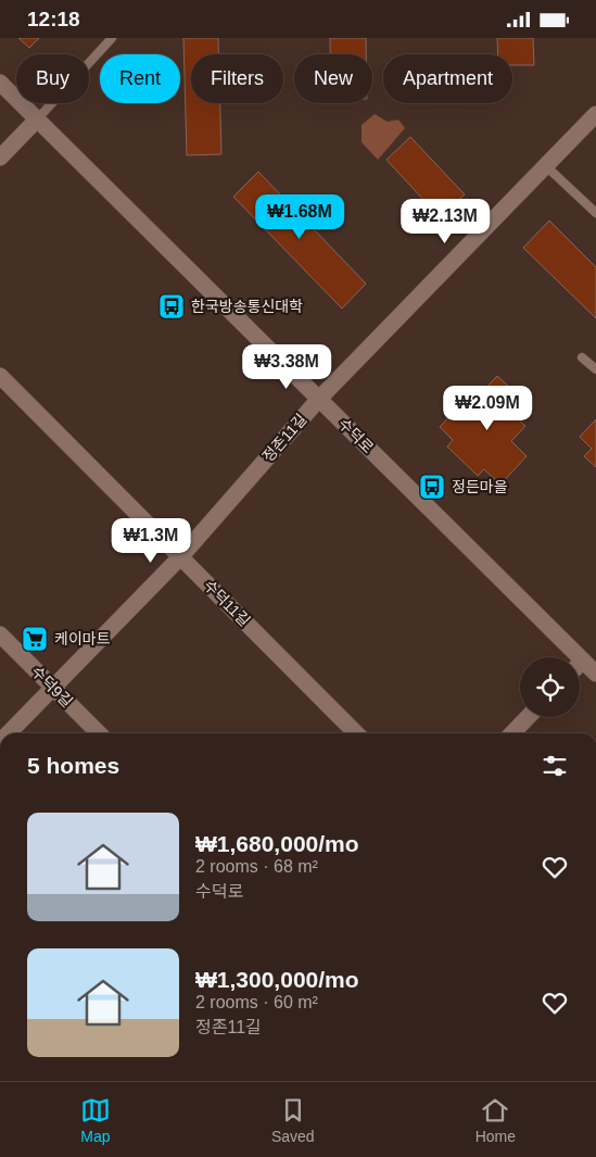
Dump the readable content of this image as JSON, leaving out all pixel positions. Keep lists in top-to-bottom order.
{
  "streets": {
    "street": [
      "수덕로",
      "정존11길",
      "수덕11길",
      "수덕9길"
    ]
  },
  "crossings": [
    ["수덕로", "정존11길"],
    ["정존11길", "수덕11길"],
    ["정존11길", "수덕9길"]
  ],
  "places": {
    "bus stop": ["한국방송통신대학", "정든마을"],
    "supermarket": ["케이마트"]
  },
  "page": {
    "status": "12:18",
    "chip": [
      "Buy",
      "Rent",
      "Filters",
      "New",
      "Apartment"
    ],
    "price": [
      "₩1.68M",
      "₩2.13M",
      "₩3.38M",
      "₩2.09M",
      "₩1.3M"
    ],
    "heading": "5 homes",
    "list": [
      {
        "name": "₩1,680,000/mo",
        "note": "2 rooms · 68 m² · 수덕로"
      },
      {
        "name": "₩1,300,000/mo",
        "note": "2 rooms · 60 m² · 정존11길"
      }
    ],
    "tabs": ["Map", "Saved", "Home"]
  }
}
